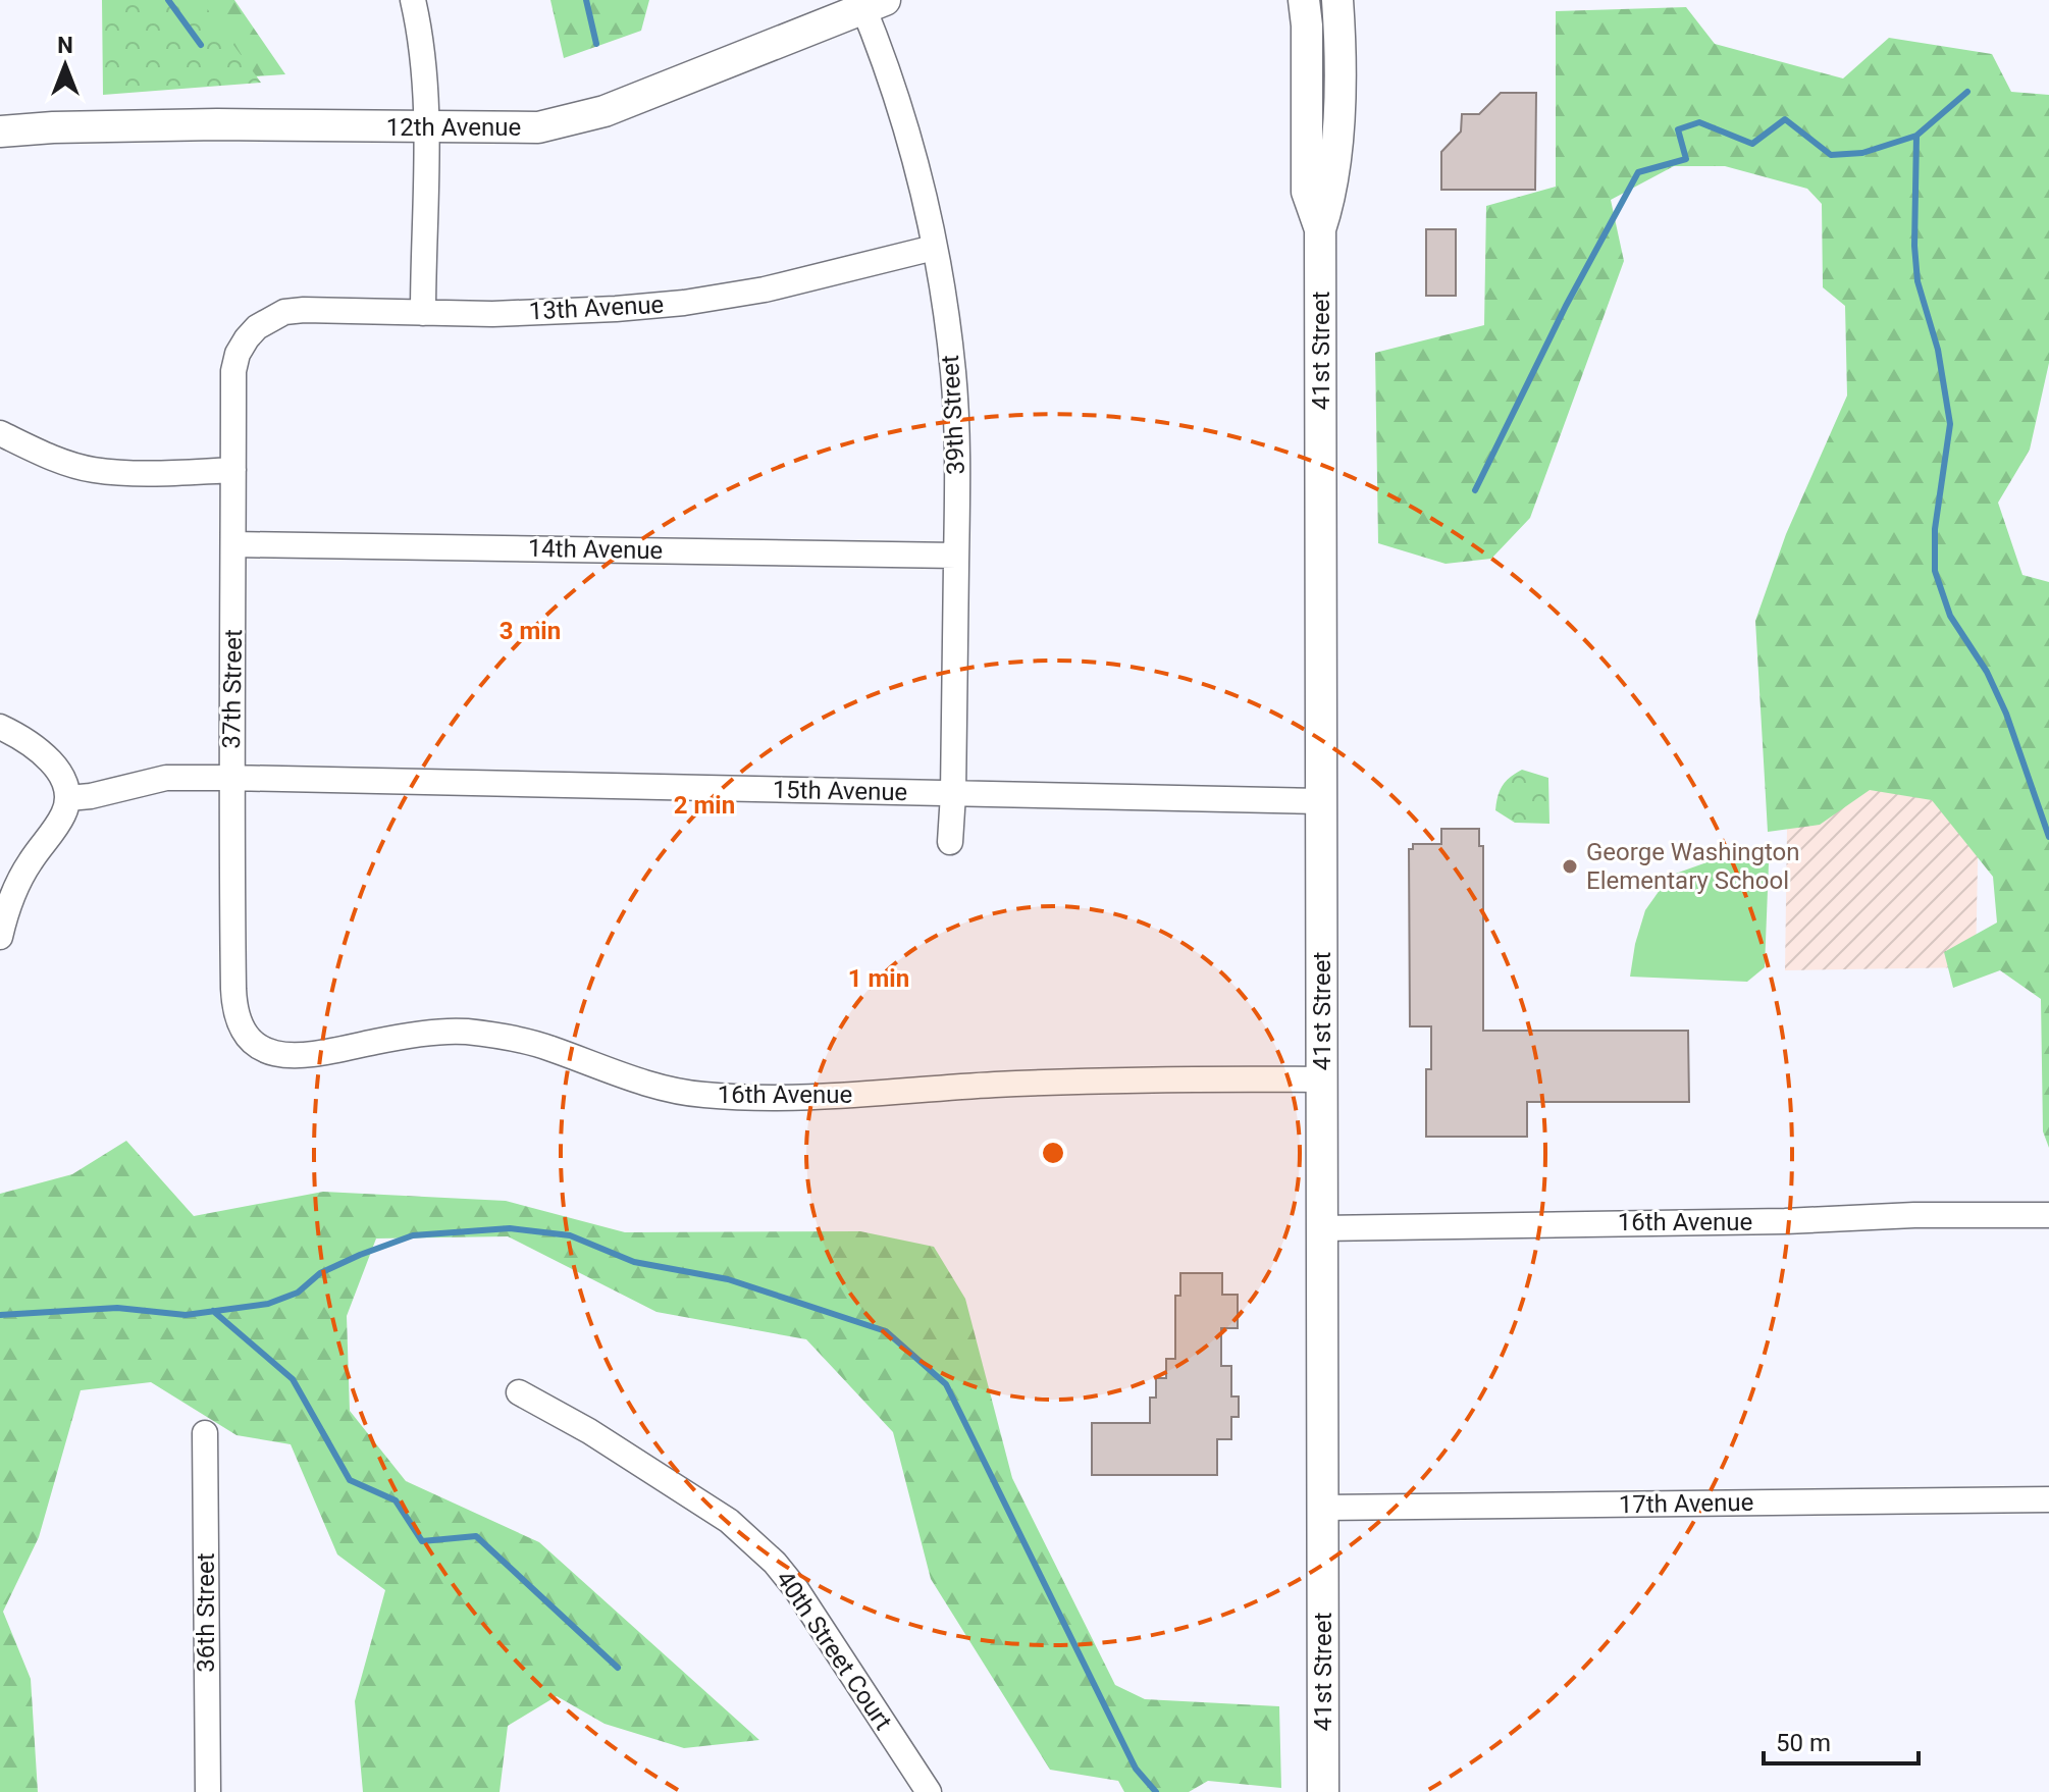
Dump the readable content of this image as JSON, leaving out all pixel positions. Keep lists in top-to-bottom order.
{
  "streets": {
    "street": [
      "12th Avenue",
      "13th Avenue",
      "41st Street",
      "39th Street",
      "14th Avenue",
      "37th Street",
      "15th Avenue",
      "16th Avenue",
      "17th Avenue",
      "36th Street",
      "40th Street Court"
    ]
  },
  "crossings": [
    ["12th Avenue", "39th Street"],
    ["13th Avenue", "39th Street"],
    ["13th Avenue", "37th Street"],
    ["41st Street", "15th Avenue"],
    ["41st Street", "16th Avenue"],
    ["41st Street", "17th Avenue"],
    ["39th Street", "14th Avenue"],
    ["39th Street", "15th Avenue"],
    ["14th Avenue", "37th Street"],
    ["37th Street", "15th Avenue"],
    ["37th Street", "16th Avenue"]
  ],
  "places": ["George Washington Elementary School"],
  "scale_bar": "50 m",
  "north": "top",
  "rings": ["3 min", "2 min", "1 min"]
}
